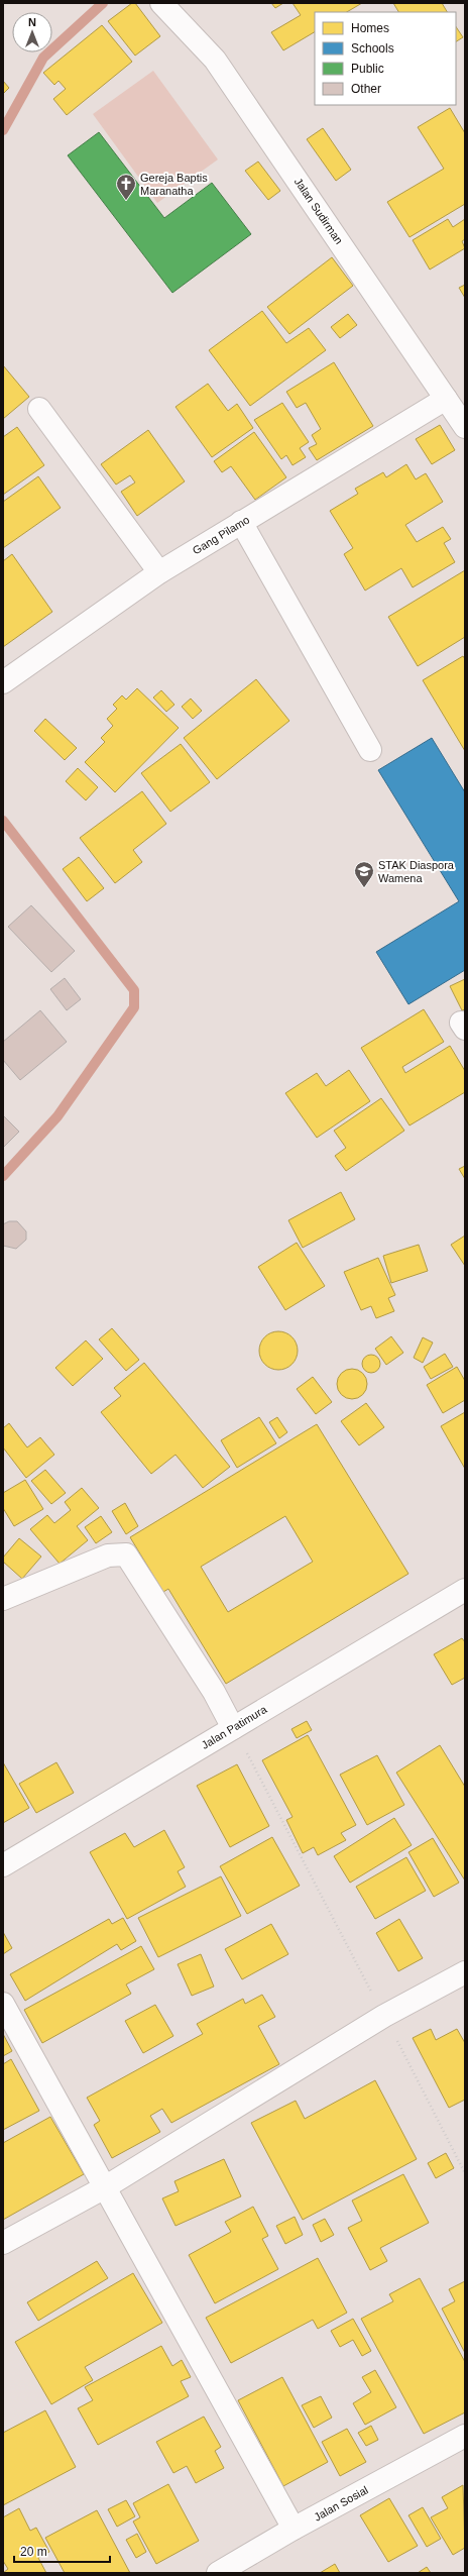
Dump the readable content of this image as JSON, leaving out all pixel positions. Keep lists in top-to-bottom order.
{
  "streets": {
    "street": [
      "Jalan Sudirman",
      "Gang Pilamo",
      "Jalan Patimura",
      "Jalan Sosial"
    ]
  },
  "crossings": [
    ["Jalan Sudirman", "Gang Pilamo"]
  ],
  "places": {
    "church": ["Gereja Baptis Maranatha"],
    "school or university": ["STAK Diaspora Wamena"]
  },
  "legend": [
    "Homes",
    "Schools",
    "Public",
    "Other"
  ],
  "scale_bar": "20 m",
  "north": "top"
}
